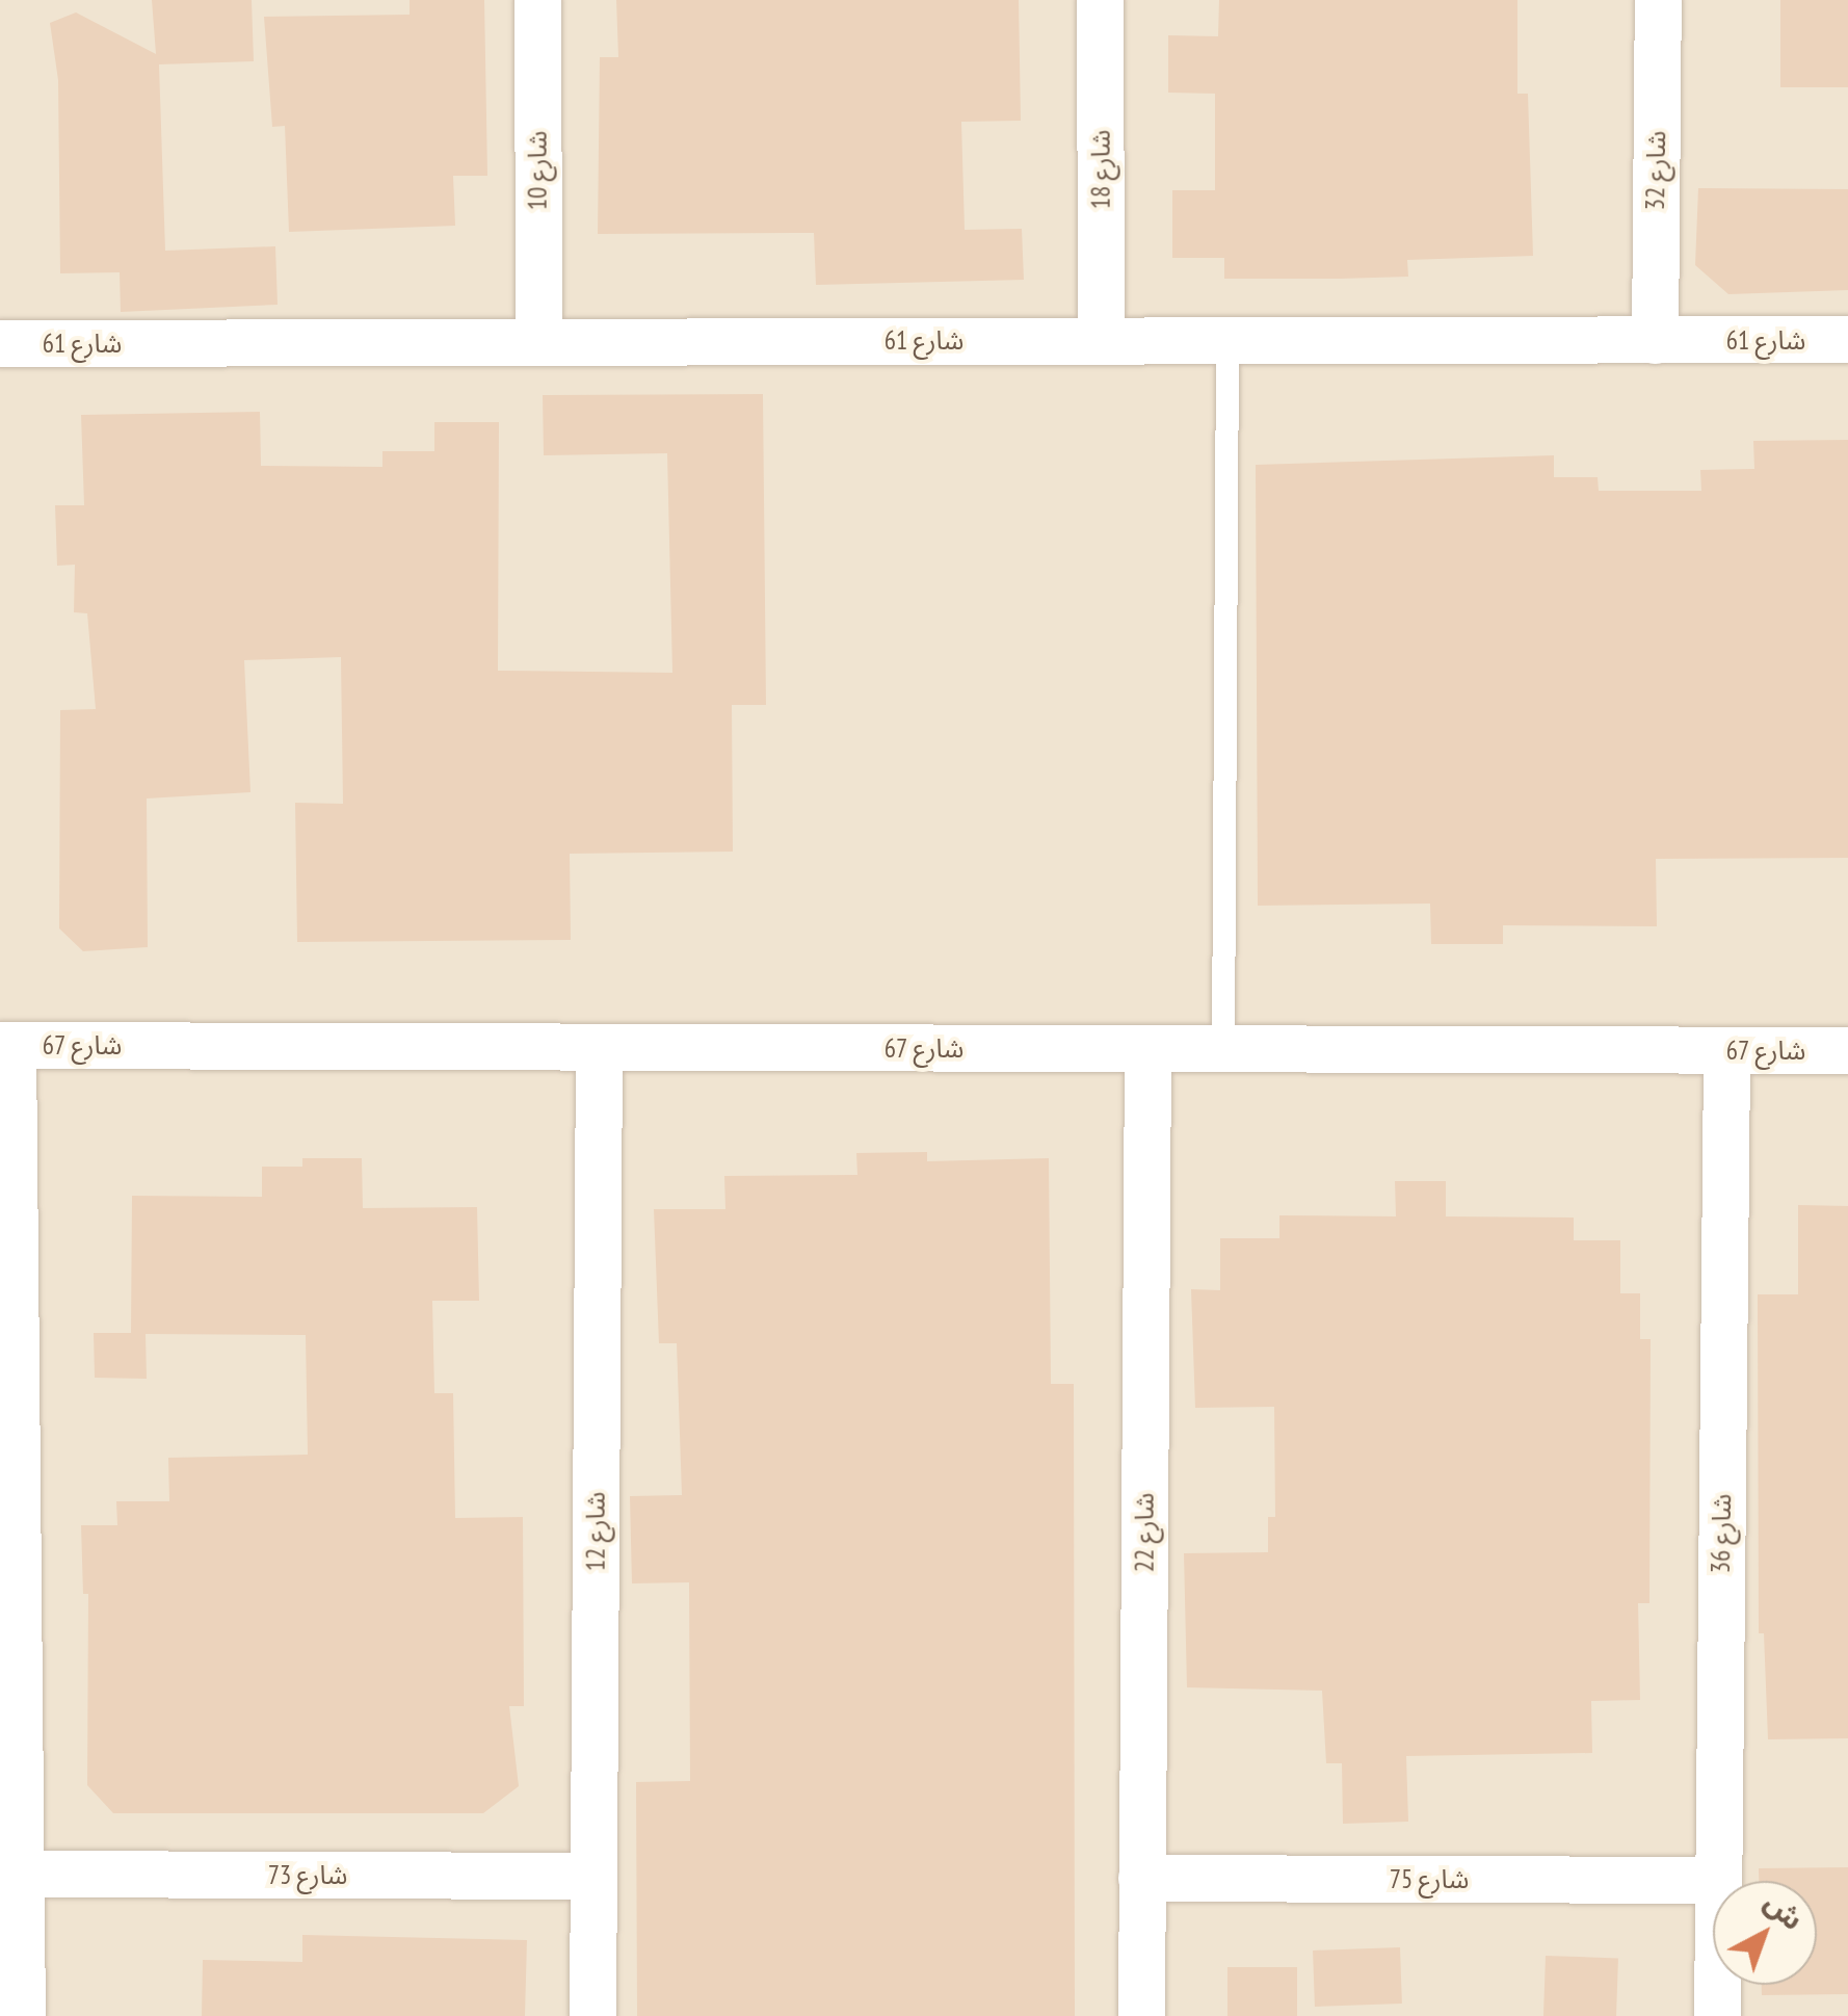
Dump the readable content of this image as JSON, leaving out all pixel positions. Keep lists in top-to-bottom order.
{
  "streets": {
    "street": [
      "شارع 18",
      "شارع 10",
      "شارع 32",
      "شارع 61",
      "شارع 67",
      "شارع 12",
      "شارع 22",
      "شارع 36",
      "شارع 73",
      "شارع 75"
    ]
  },
  "crossings": [
    ["شارع 18", "شارع 61"],
    ["شارع 10", "شارع 61"],
    ["شارع 32", "شارع 61"],
    ["شارع 67", "شارع 12"],
    ["شارع 67", "شارع 22"],
    ["شارع 67", "شارع 36"],
    ["شارع 12", "شارع 73"],
    ["شارع 22", "شارع 75"],
    ["شارع 36", "شارع 75"]
  ],
  "north": "top right"
}
